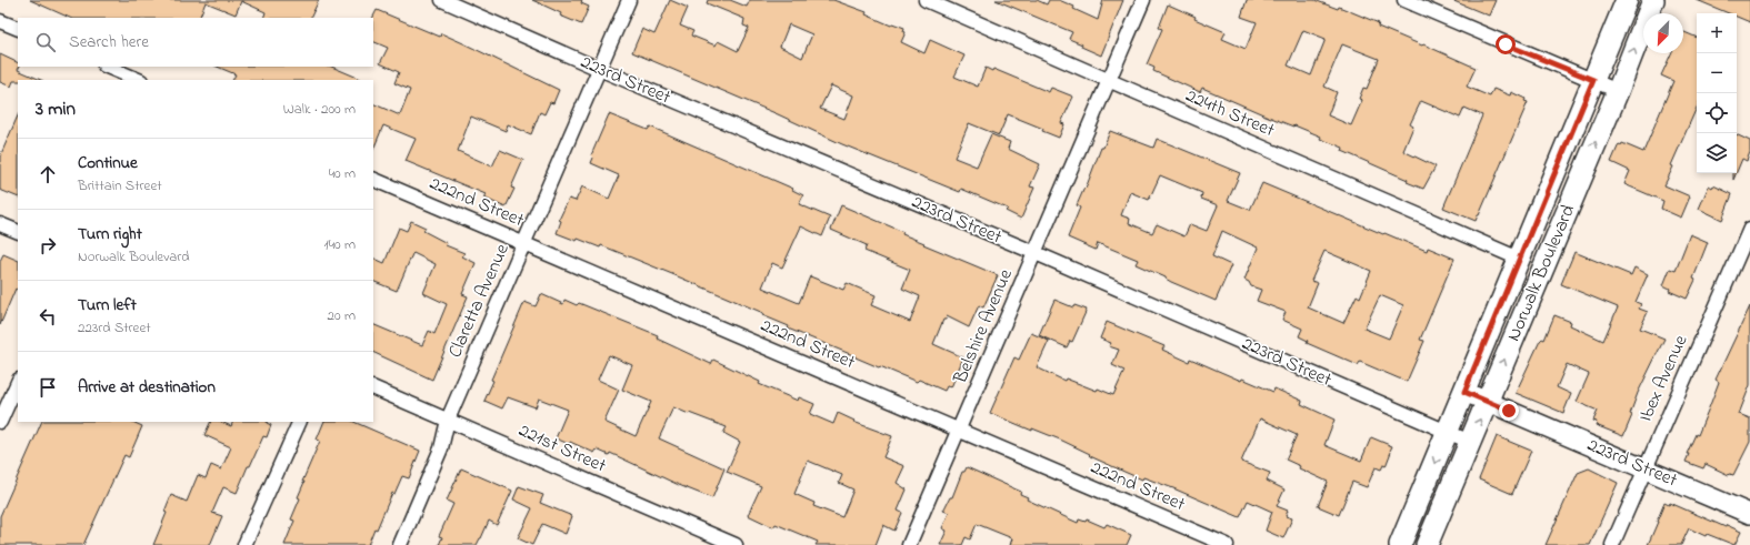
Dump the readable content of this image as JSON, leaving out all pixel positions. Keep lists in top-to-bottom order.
{
  "streets": {
    "main road": ["Norwalk Boulevard"],
    "street": [
      "223rd Street",
      "224th Street",
      "222nd Street",
      "Claretta Avenue",
      "Belshire Avenue",
      "Ibex Avenue",
      "221st Street"
    ]
  },
  "crossings": [
    ["223rd Street", "Norwalk Boulevard"],
    ["223rd Street", "Claretta Avenue"],
    ["223rd Street", "Belshire Avenue"],
    ["223rd Street", "Ibex Avenue"],
    ["224th Street", "Norwalk Boulevard"],
    ["224th Street", "Belshire Avenue"],
    ["222nd Street", "Claretta Avenue"],
    ["222nd Street", "Belshire Avenue"],
    ["Claretta Avenue", "221st Street"]
  ],
  "north": "bottom left",
  "page": {
    "map_buttons": ["+", "−"],
    "search": "Search here",
    "heading": ["3 min", "Walk · 200 m"],
    "list": [
      ["Continue", "Brittain Street", "40 m"],
      ["Turn right", "Norwalk Boulevard", "140 m"],
      ["Turn left", "223rd Street", "20 m"],
      "Arrive at destination"
    ]
  }
}
